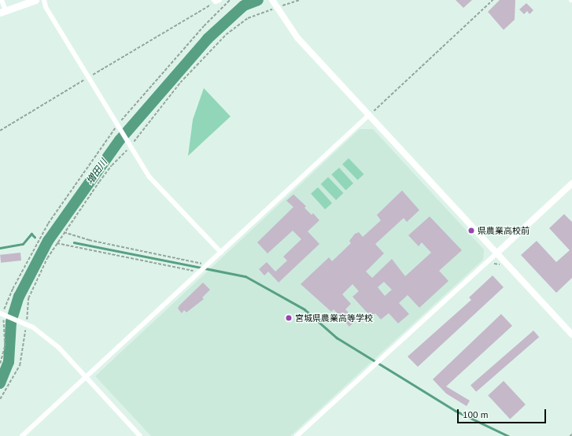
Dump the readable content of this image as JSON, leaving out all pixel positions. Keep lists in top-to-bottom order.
{
  "water": ["増田川"],
  "places": ["県農業高校前", "宮城県農業高等学校"],
  "scale_bar": "100 m"
}
